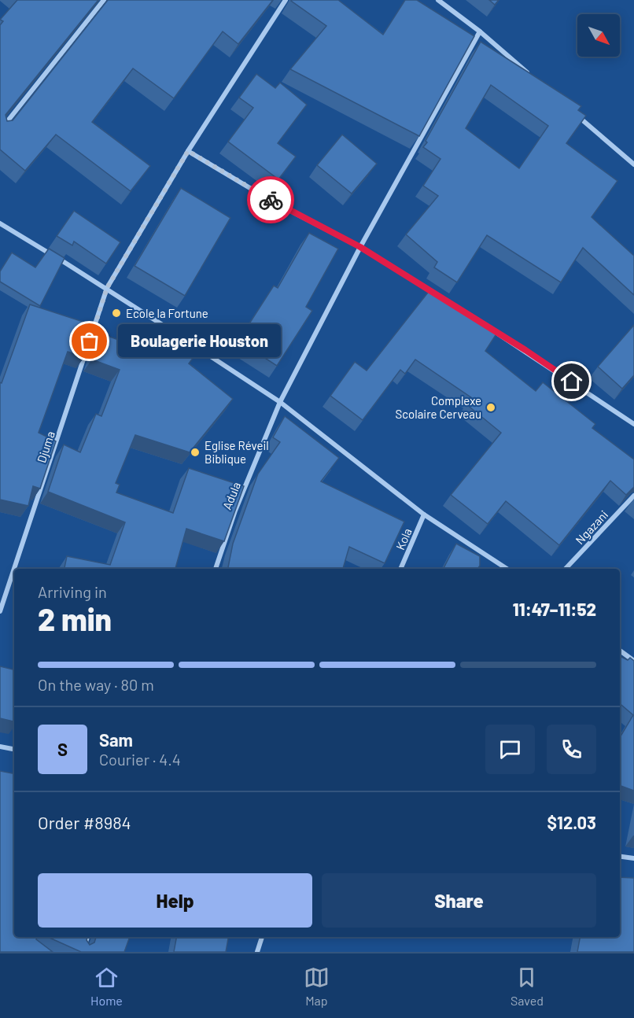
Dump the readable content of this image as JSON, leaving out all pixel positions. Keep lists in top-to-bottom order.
{
  "streets": {
    "street": [
      "Djuma",
      "Adula",
      "Ngazani",
      "Kola"
    ]
  },
  "places": [
    "Ecole la Fortune",
    "Boulagerie Houston",
    "Complexe Scolaire Cerveau",
    "Eglise Réveil Biblique"
  ],
  "north": "bottom right",
  "page": {
    "bubble": "Boulagerie Houston",
    "heading": ["2 min", "Arriving in", "11:47–11:52"],
    "panel": [
      "Sam",
      "Courier · 4.4",
      "Order #8984",
      "$12.03"
    ],
    "bar": "On the way · 80 m",
    "round": "S",
    "buttons": ["Help", "Share"],
    "tabs": ["Home", "Map", "Saved"]
  }
}
